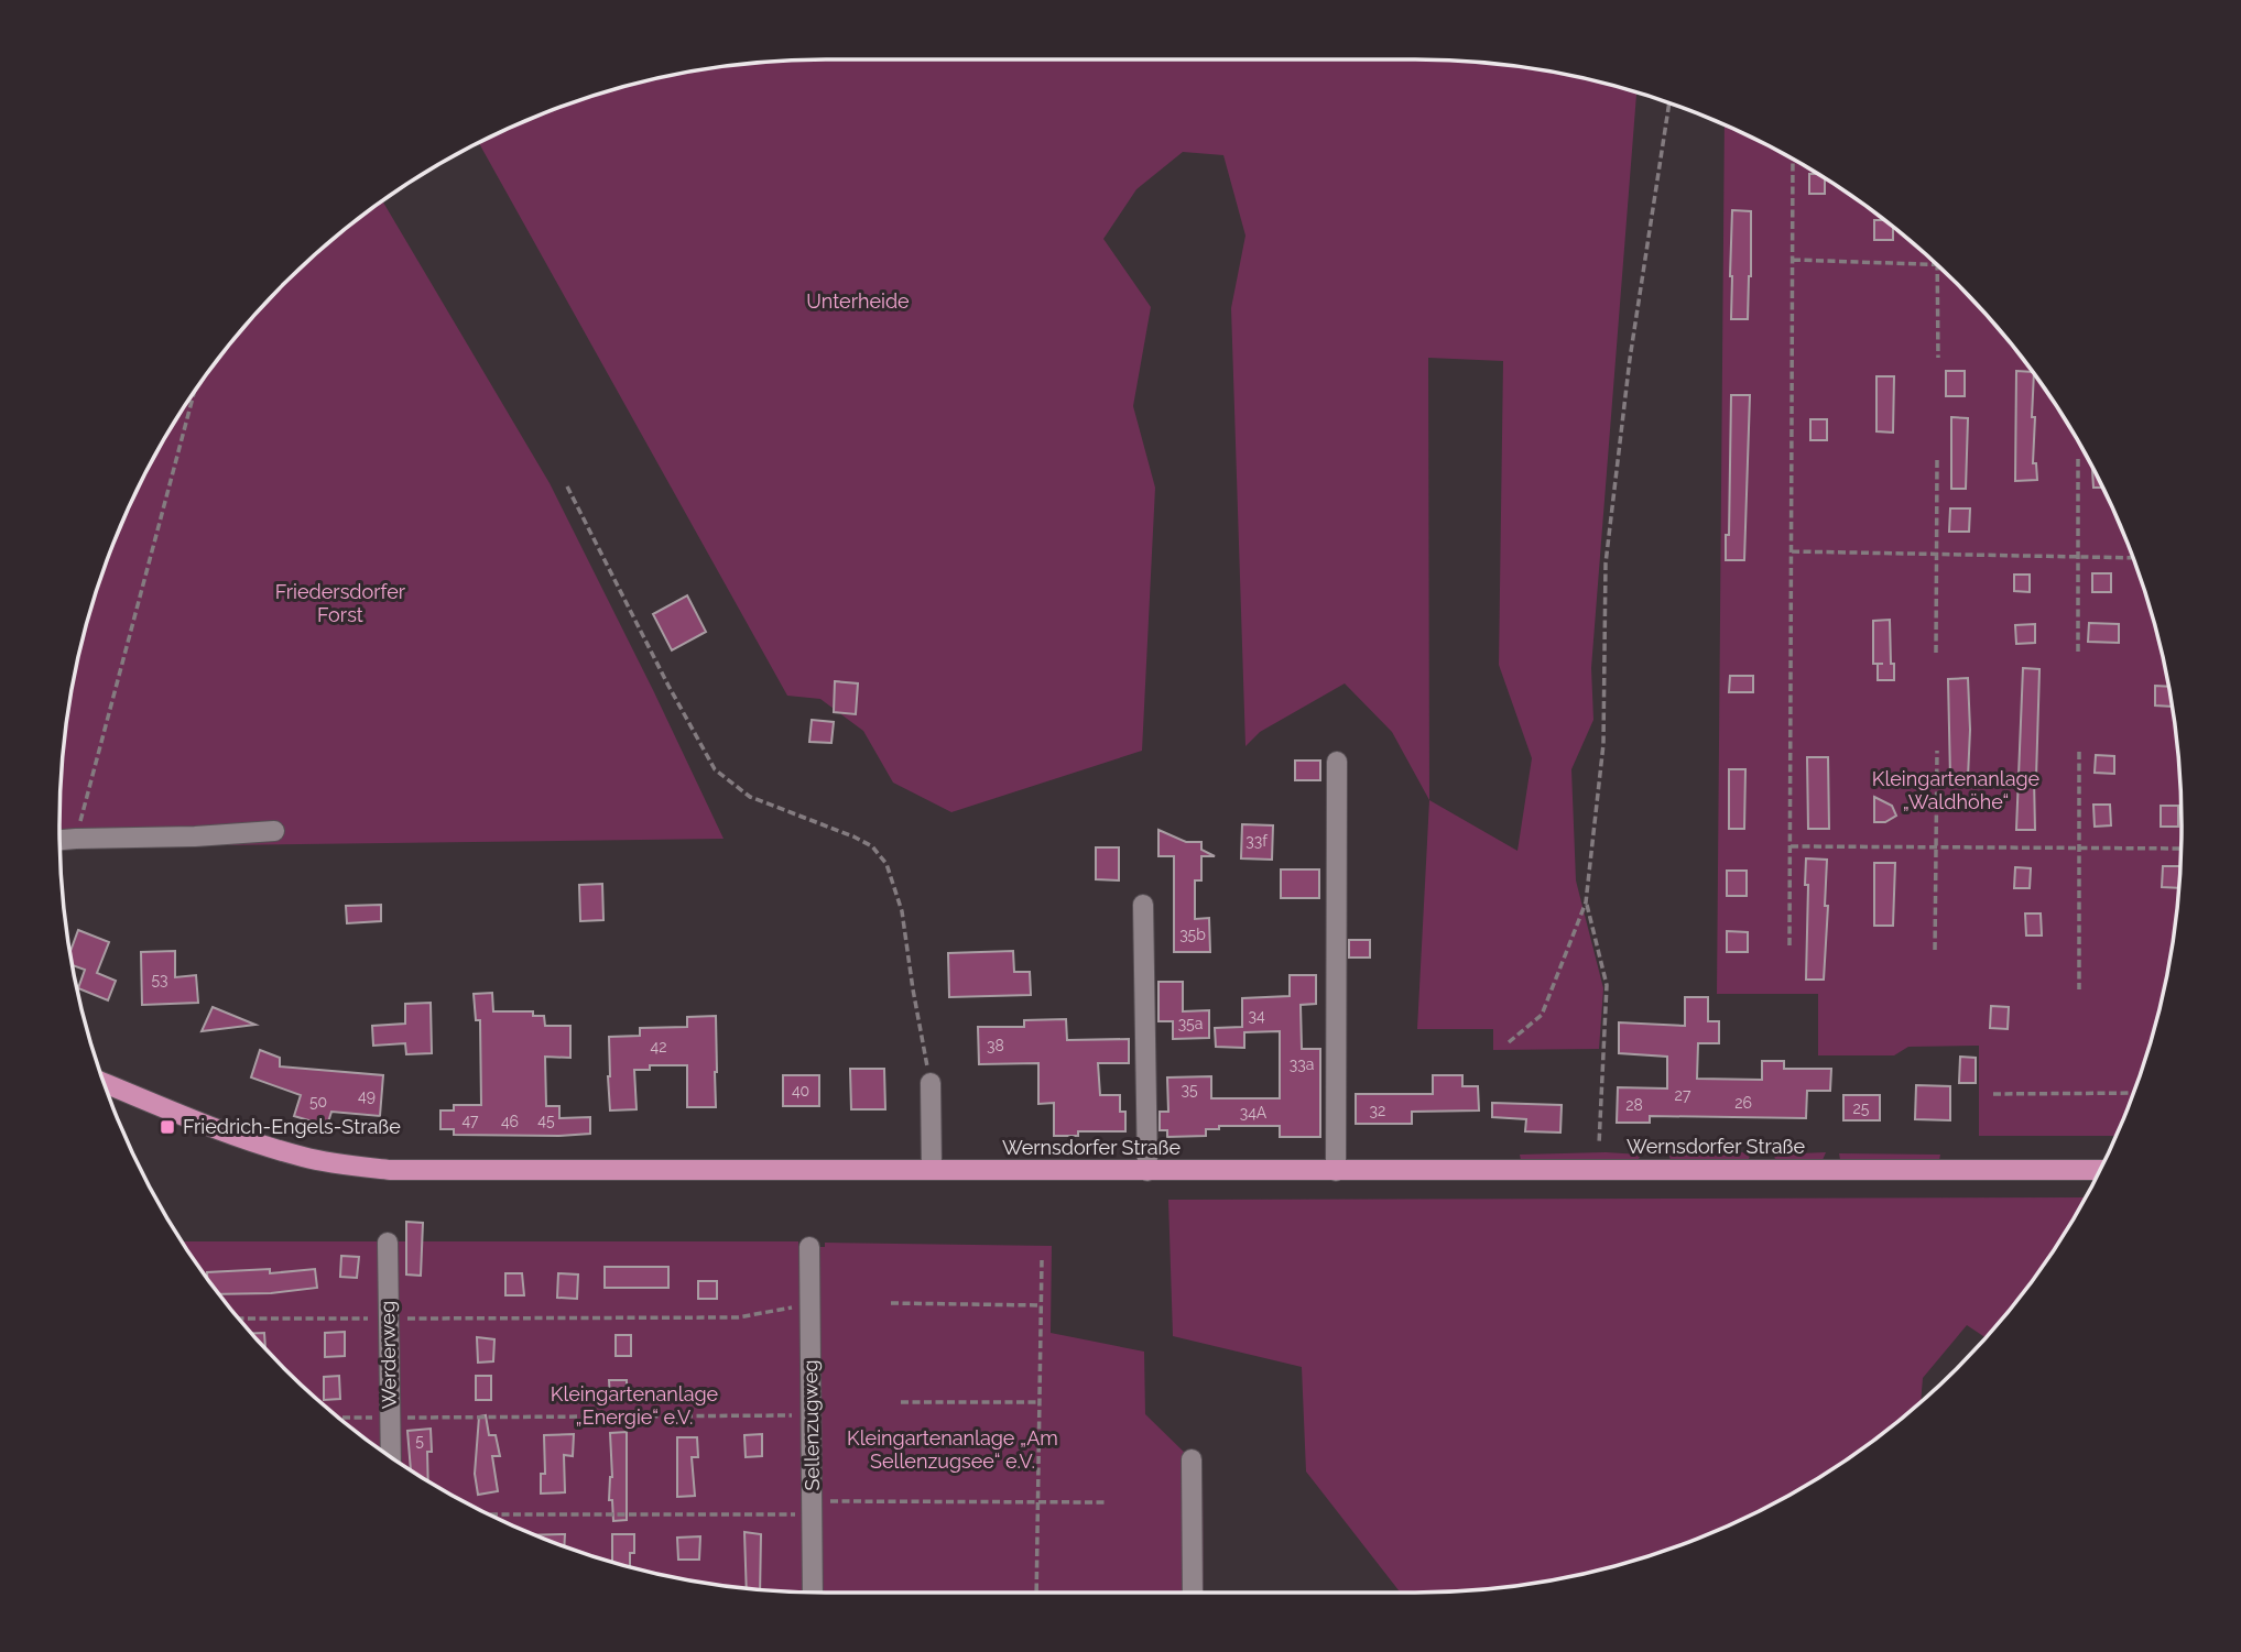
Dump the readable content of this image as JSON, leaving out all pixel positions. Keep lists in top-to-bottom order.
{
  "streets": {
    "main road": ["Wernsdorfer Straße"],
    "lane": ["Werderweg", "Sellenzugweg"]
  },
  "parks": [
    "Unterheide",
    "Friedersdorfer Forst",
    "Kleingartenanlage „Waldhöhe“",
    "Kleingartenanlage „Energie“ e.V.",
    "Kleingartenanlage „Am Sellenzugsee“ e.V."
  ],
  "places": {
    "transit": ["Friedrich-Engels-Straße"]
  },
  "house_numbers": [
    "33f",
    "35b",
    "53",
    "34",
    "35a",
    "38",
    "42",
    "33a",
    "35",
    "40",
    "27",
    "49",
    "50",
    "26",
    "28",
    "25",
    "32",
    "34A",
    "47",
    "45",
    "46",
    "5"
  ]
}
